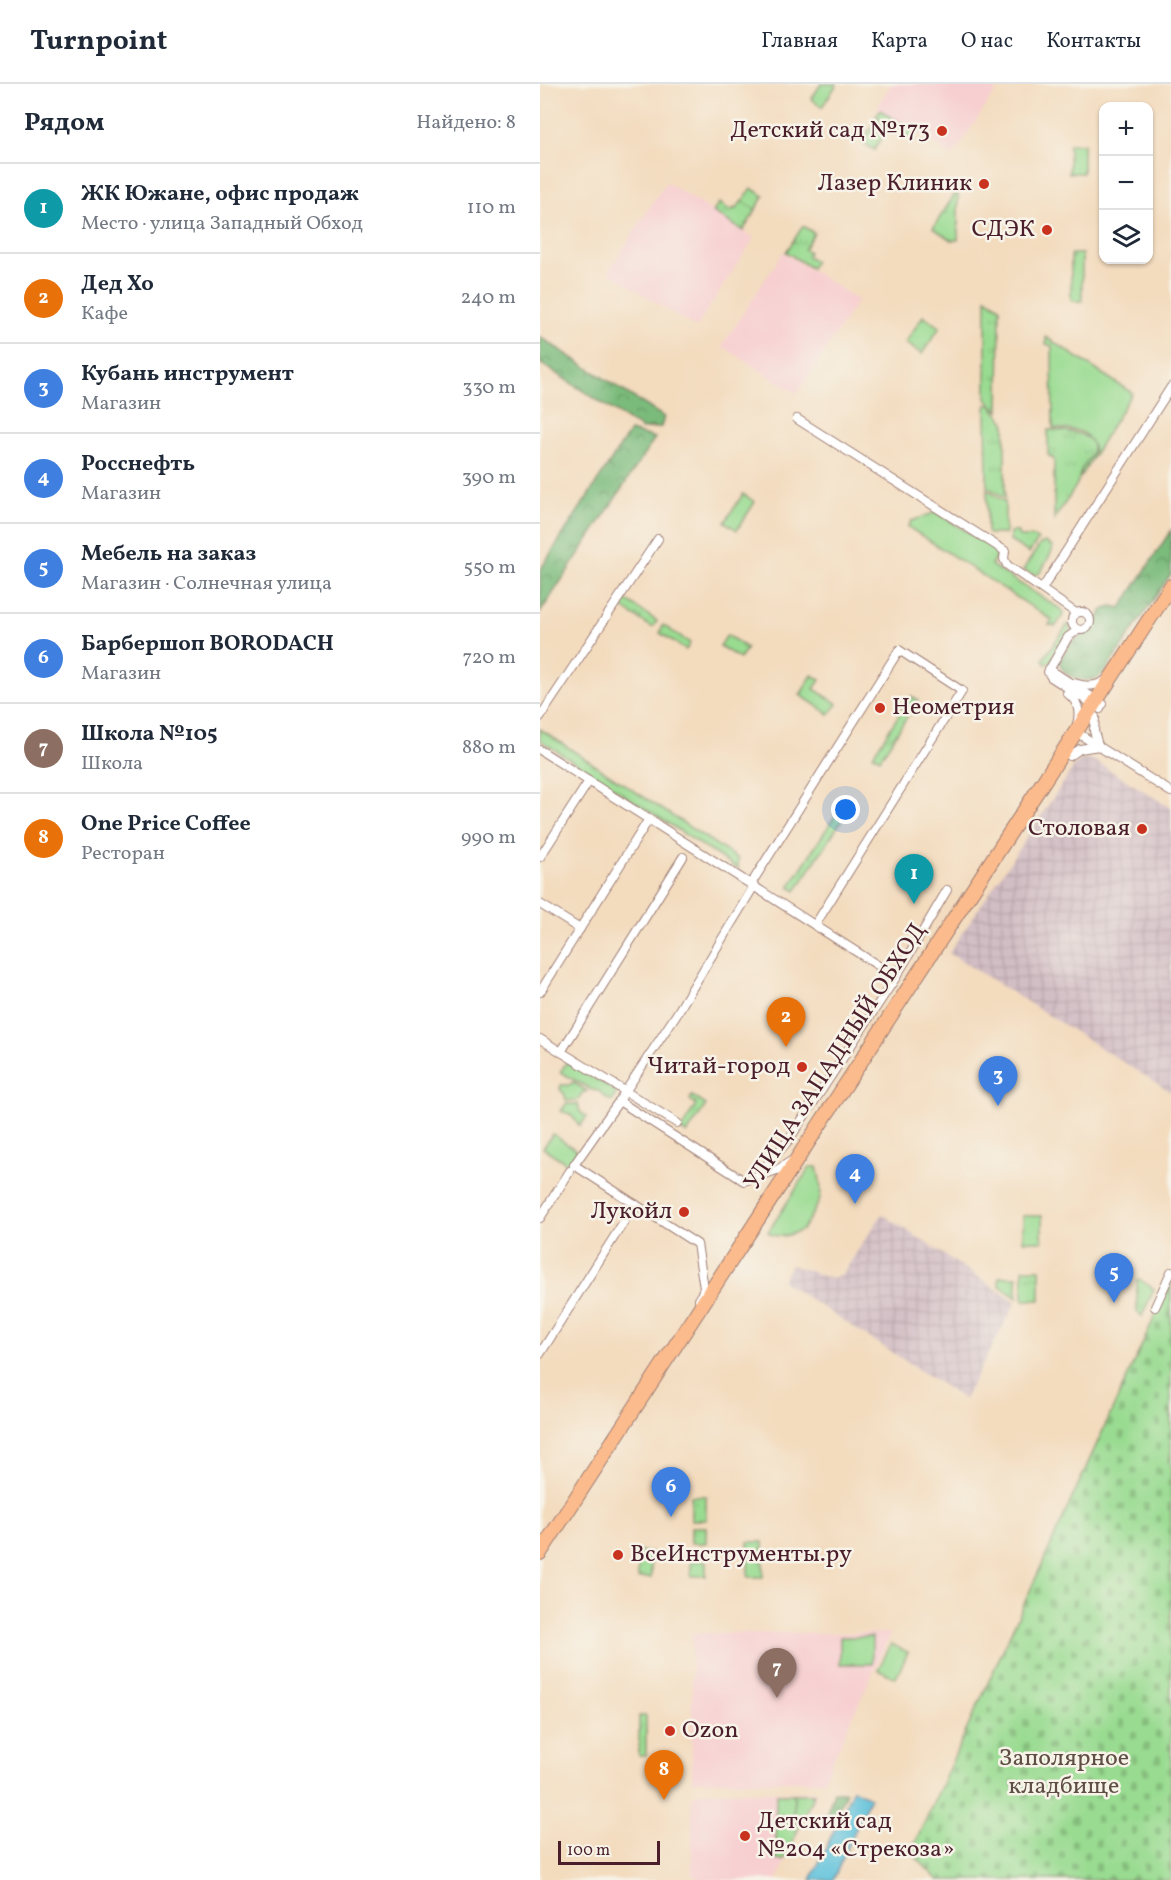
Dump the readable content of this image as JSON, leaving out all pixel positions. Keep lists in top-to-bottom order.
{
  "streets": {
    "highway": ["УЛИЦА ЗАПАДНЫЙ ОБХОД"]
  },
  "parks": ["Заполярное кладбище"],
  "places": [
    "Детский сад №173",
    "Лазер Клиник",
    "СДЭК",
    "Неометрия",
    "Столовая",
    "Читай-город",
    "Лукойл",
    "ВсеИнструменты.ру",
    "Ozon",
    "Детский сад №204 «Стрекоза»"
  ],
  "scale_bar": "100 m",
  "page": {
    "header": "Turnpoint",
    "nav": [
      "Главная",
      "Карта",
      "О нас",
      "Контакты"
    ],
    "heading": ["Рядом", "Найдено: 8"],
    "map_buttons": ["+", "−"],
    "list": [
      {
        "mark": "1",
        "name": "ЖК Южане, офис продаж",
        "note": "Место · улица Западный Обход",
        "value": "110 m"
      },
      {
        "mark": "2",
        "name": "Дед Хо",
        "note": "Кафе",
        "value": "240 m"
      },
      {
        "mark": "3",
        "name": "Кубань инструмент",
        "note": "Магазин",
        "value": "330 m"
      },
      {
        "mark": "4",
        "name": "Росснефть",
        "note": "Магазин",
        "value": "390 m"
      },
      {
        "mark": "5",
        "name": "Мебель на заказ",
        "note": "Магазин · Солнечная улица",
        "value": "550 m"
      },
      {
        "mark": "6",
        "name": "Барбершоп BORODACH",
        "note": "Магазин",
        "value": "720 m"
      },
      {
        "mark": "7",
        "name": "Школа №105",
        "note": "Школа",
        "value": "880 m"
      },
      {
        "mark": "8",
        "name": "One Price Coffee",
        "note": "Ресторан",
        "value": "990 m"
      }
    ],
    "pins": [
      "1",
      "2",
      "3",
      "4",
      "5",
      "6",
      "7",
      "8"
    ],
    "scale": "100 m"
  }
}
